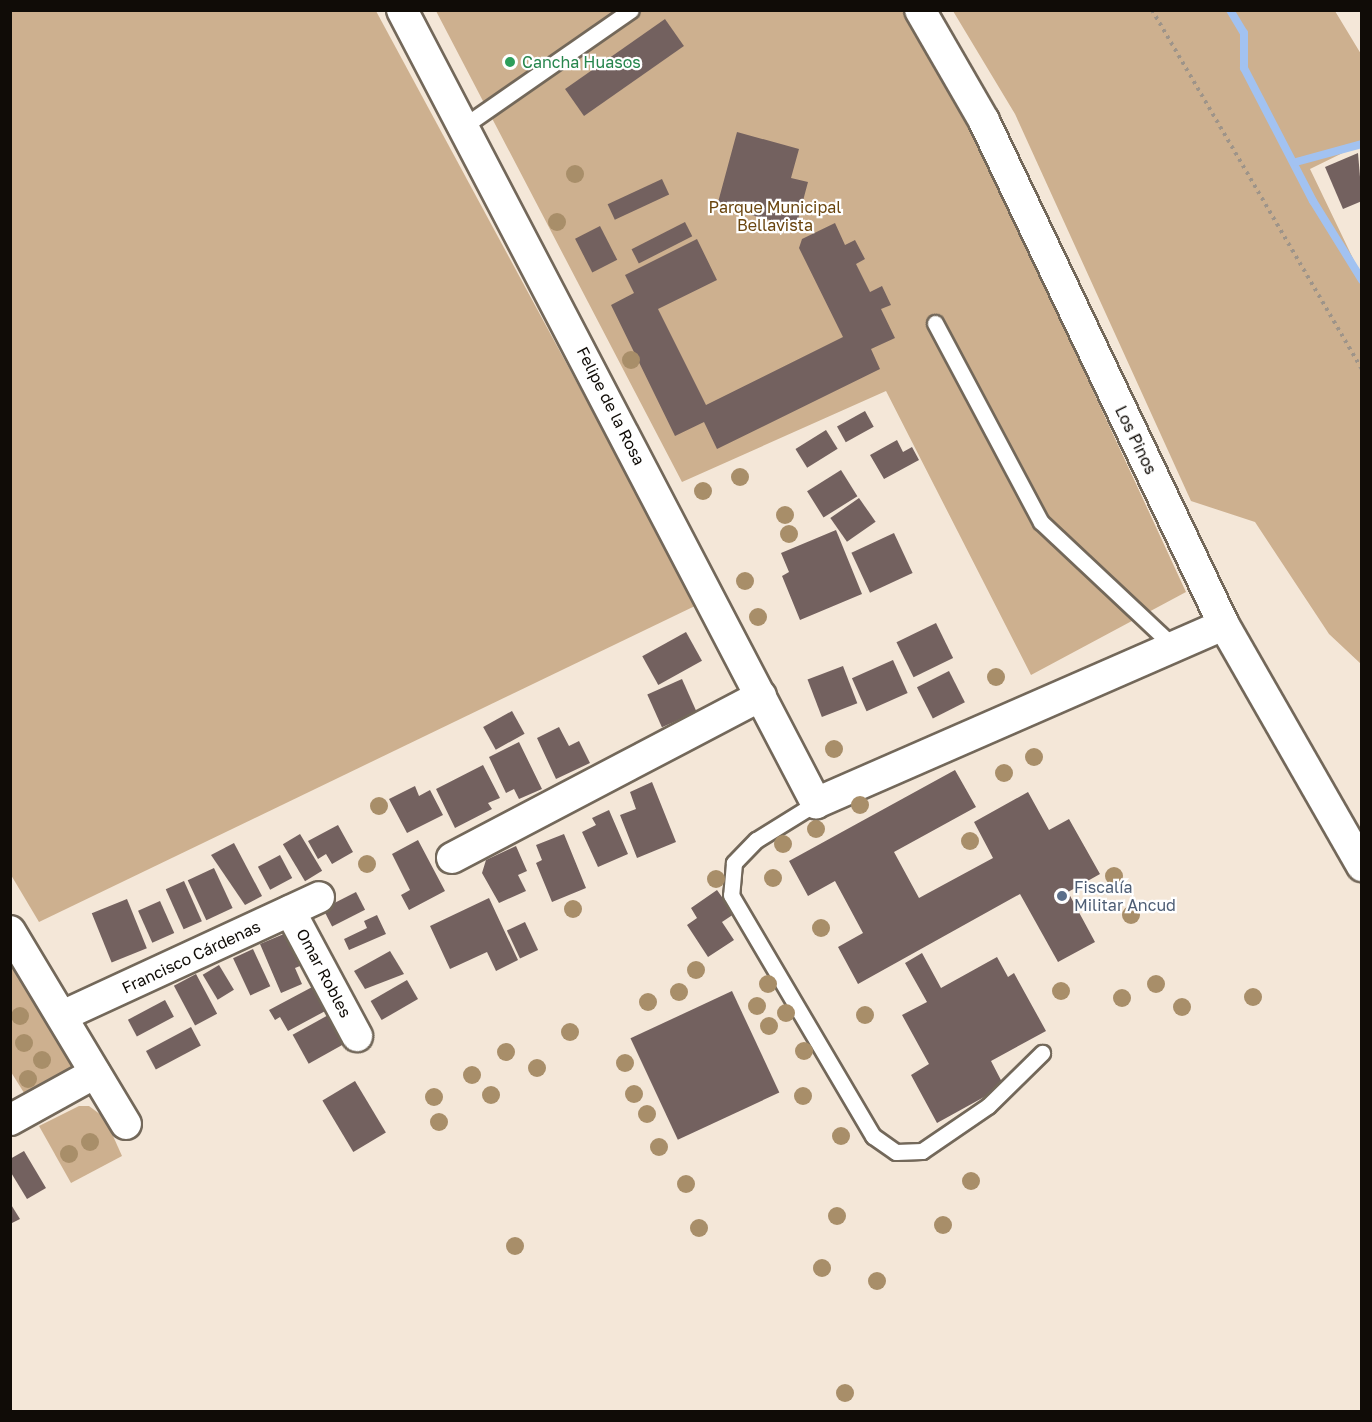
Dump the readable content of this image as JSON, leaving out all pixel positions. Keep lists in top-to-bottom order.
{
  "streets": {
    "street": [
      "Felipe de la Rosa",
      "Los Pinos",
      "Francisco Cárdenas",
      "Omar Robles"
    ]
  },
  "crossings": [
    ["Francisco Cárdenas", "Omar Robles"]
  ],
  "parks": ["Parque Municipal Bellavista"],
  "places": ["Cancha Huasos", "Fiscalía Militar Ancud"]
}
